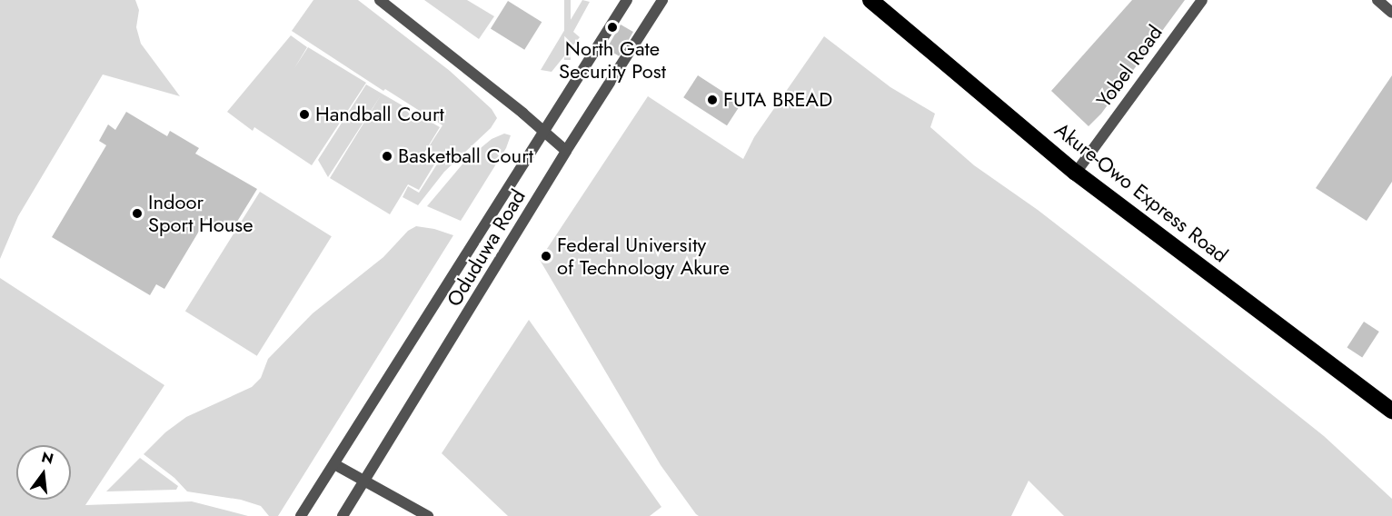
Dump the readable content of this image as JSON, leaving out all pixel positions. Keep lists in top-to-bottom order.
{
  "streets": {
    "highway": ["Akure-Owo Express Road"],
    "street": ["Yobel Road", "Oduduwa Road"]
  },
  "crossings": [
    ["Yobel Road", "Akure-Owo Express Road"]
  ],
  "places": [
    "North Gate Security Post",
    "FUTA BREAD",
    "Handball Court",
    "Basketball Court",
    "Indoor Sport House",
    "Federal University of Technology Akure"
  ],
  "north": "top"
}
